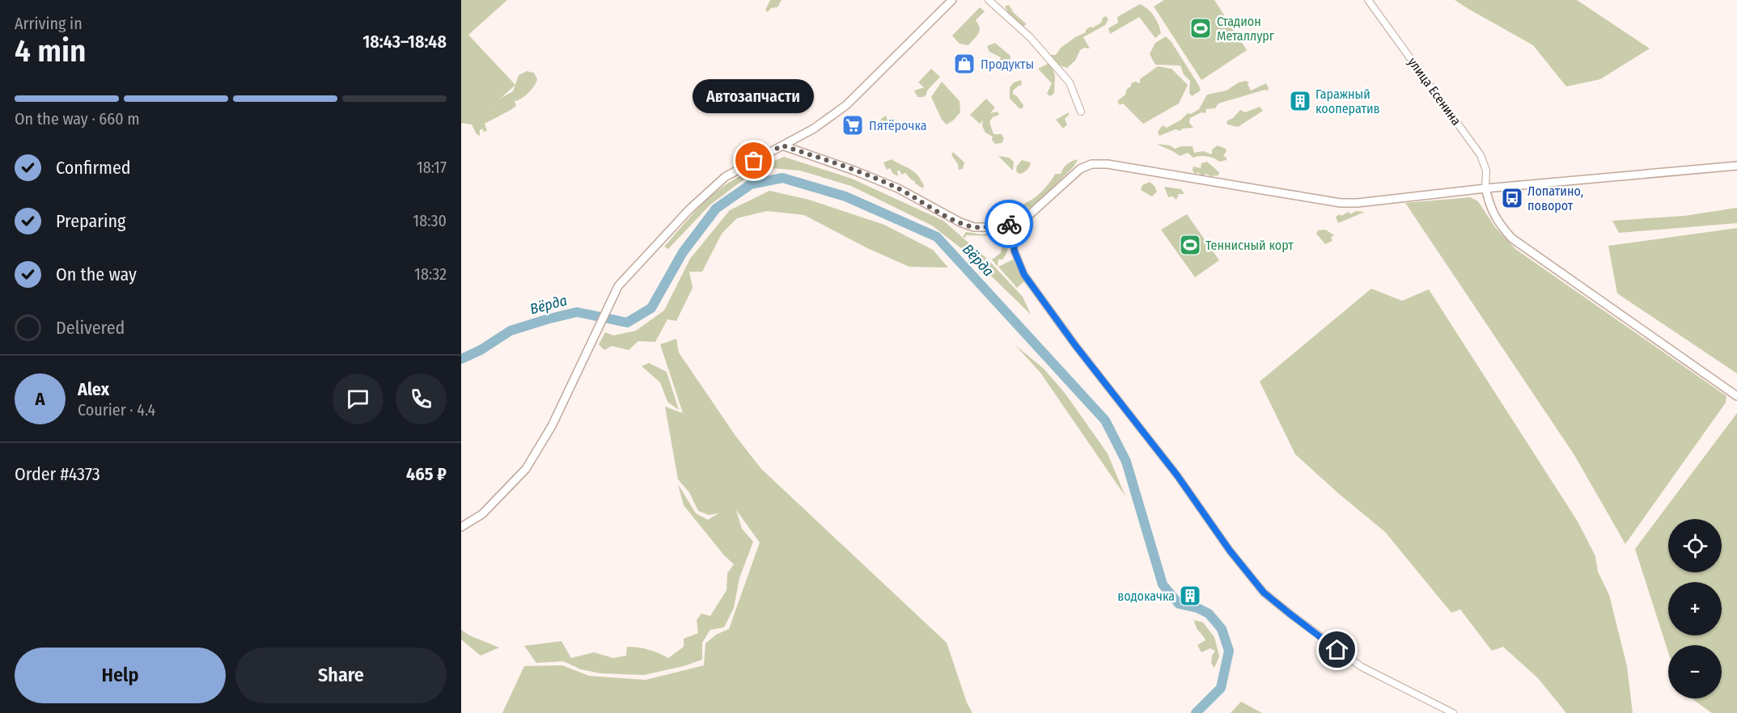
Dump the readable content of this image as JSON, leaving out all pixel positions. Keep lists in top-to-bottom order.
{
  "streets": {
    "street": ["улица Есенина"]
  },
  "water": ["Вёрда"],
  "places": {
    "sports": ["Стадион Металлург", "Теннисный корт"],
    "shop": ["Продукты"],
    "building": ["Гаражный кооператив", "водокачка"],
    "supermarket": ["Пятёрочка"],
    "other": ["Автозапчасти"],
    "bus stop": ["Лопатино, поворот"]
  },
  "page": {
    "heading": ["4 min", "Arriving in", "18:43–18:48"],
    "panel": [
      "Alex",
      "Courier · 4.4",
      "Order #4373",
      "465 ₽"
    ],
    "bubble": "Автозапчасти",
    "bar": "On the way · 660 m",
    "list": [
      ["Confirmed", "18:17"],
      ["Preparing", "18:30"],
      ["On the way", "18:32"],
      "Delivered"
    ],
    "round": "A",
    "map_buttons": ["+", "−"],
    "buttons": ["Help", "Share"]
  }
}
